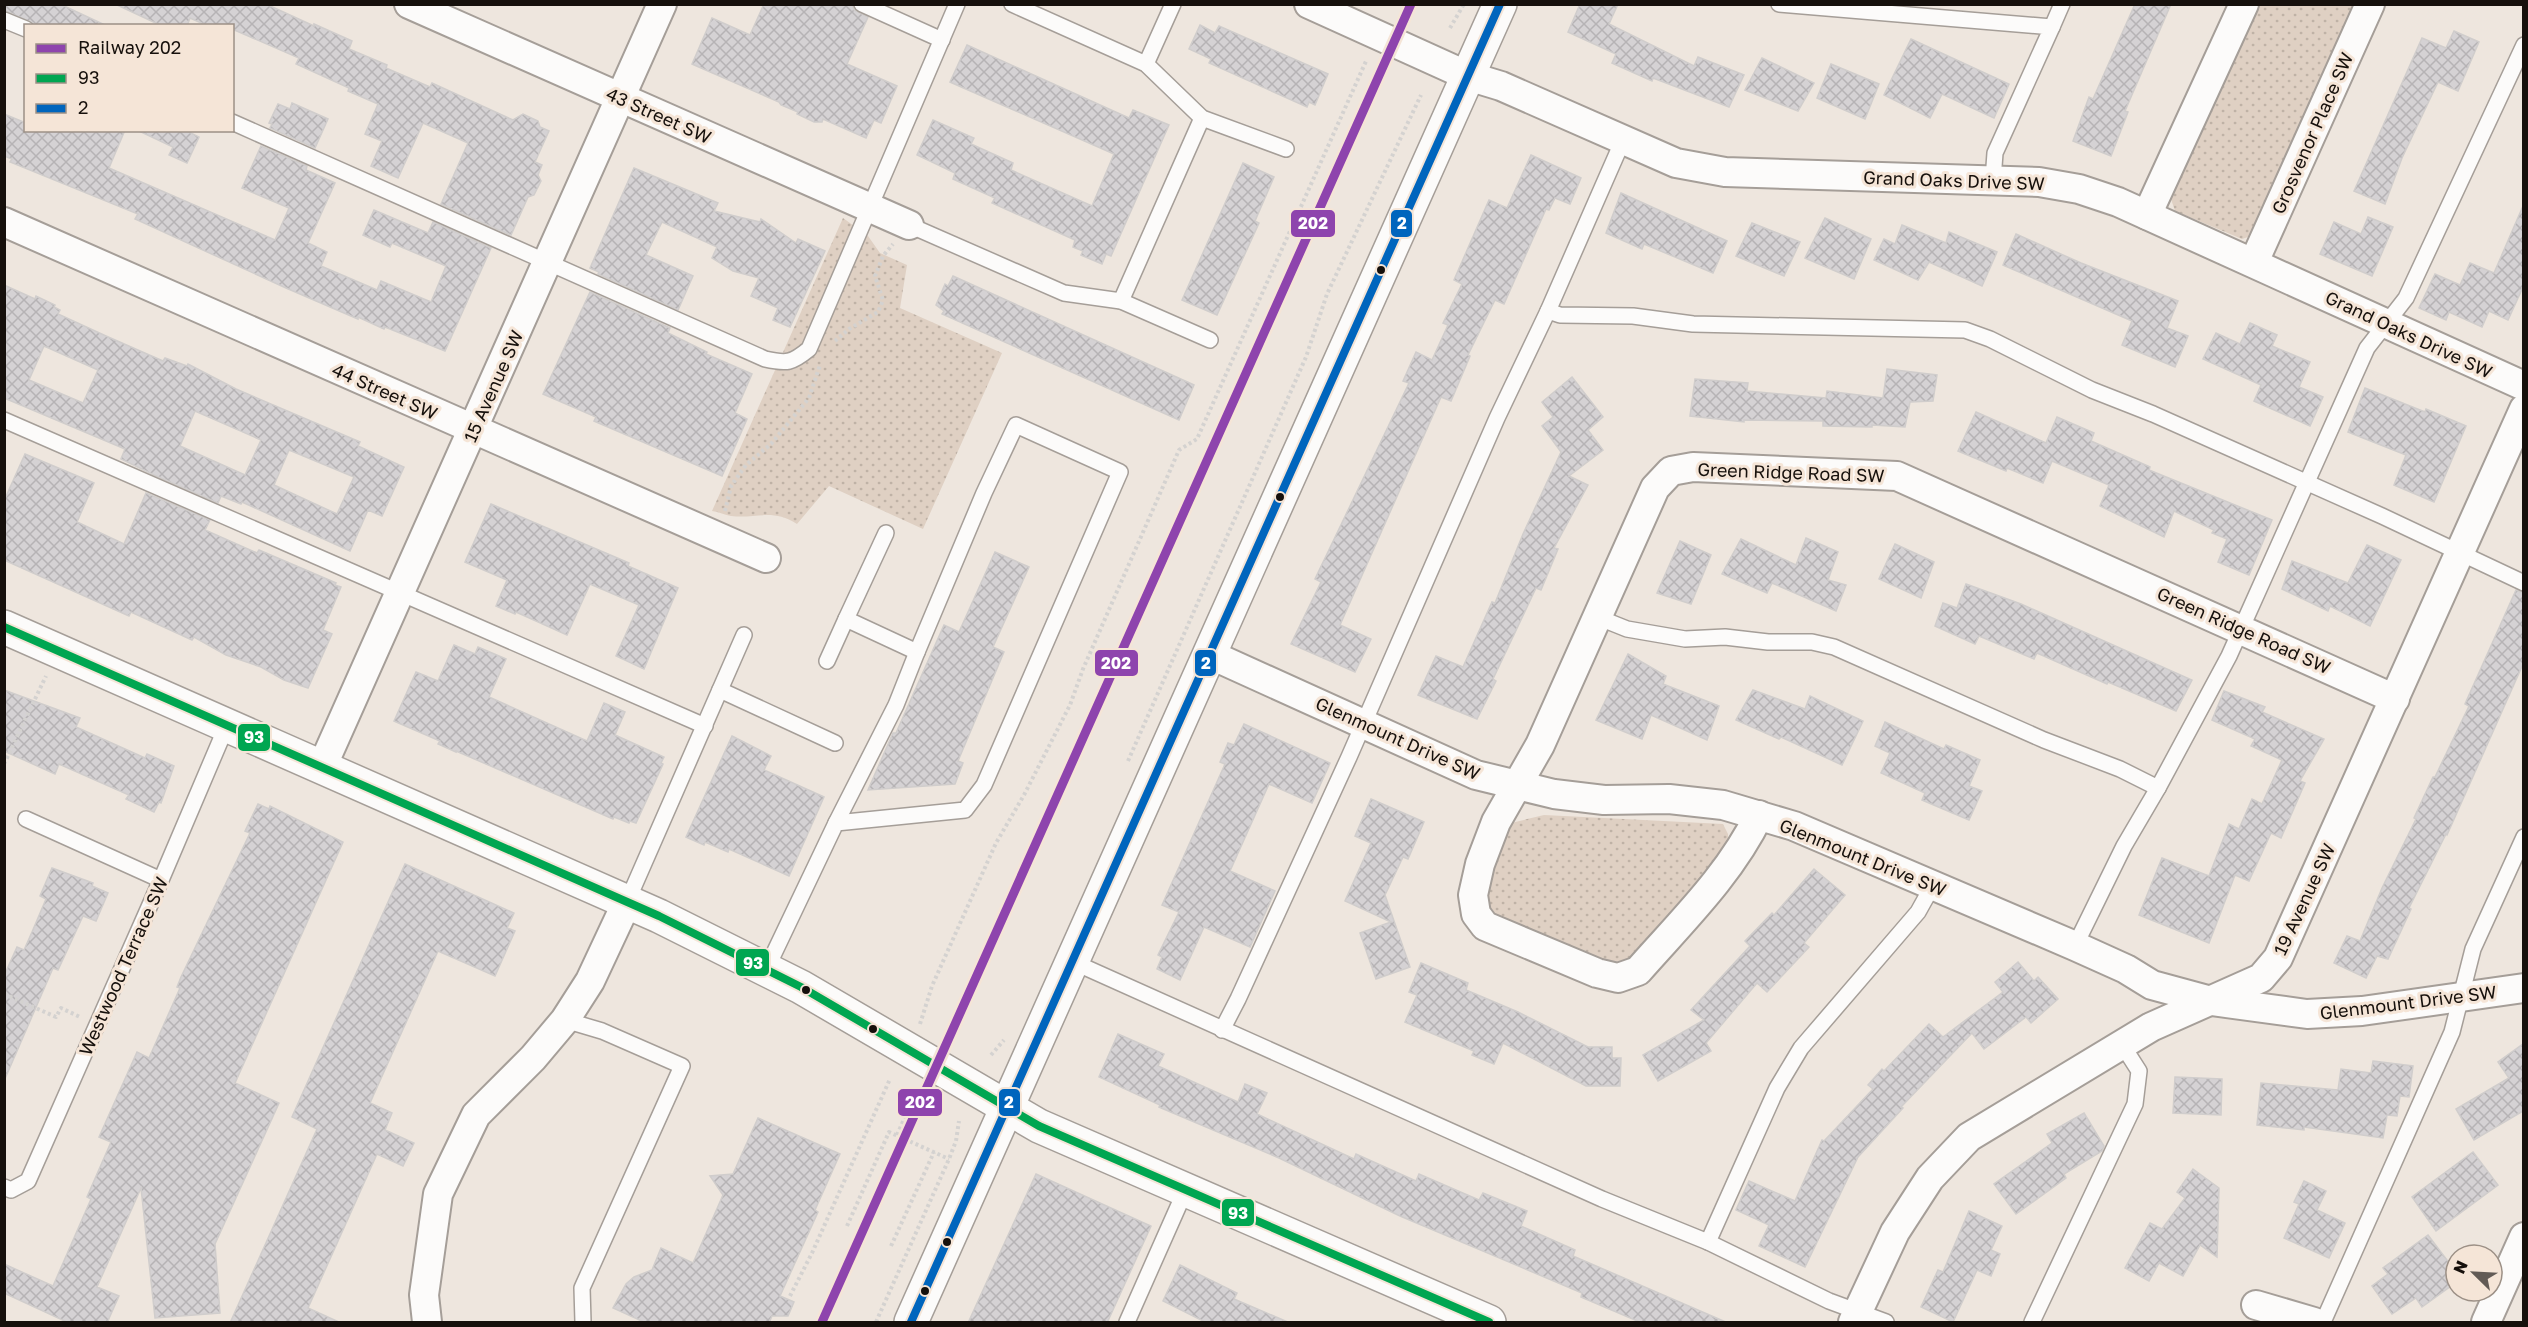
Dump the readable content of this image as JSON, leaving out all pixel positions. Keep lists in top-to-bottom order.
{
  "streets": {
    "street": [
      "43 Street SW",
      "Grosvenor Place SW",
      "Grand Oaks Drive SW",
      "15 Avenue SW",
      "44 Street SW",
      "Green Ridge Road SW",
      "Glenmount Drive SW",
      "19 Avenue SW"
    ],
    "lane": ["Westwood Terrace SW"]
  },
  "crossings": [
    ["43 Street SW", "15 Avenue SW"],
    ["Grosvenor Place SW", "Grand Oaks Drive SW"],
    ["15 Avenue SW", "44 Street SW"],
    ["Green Ridge Road SW", "Glenmount Drive SW"],
    ["Green Ridge Road SW", "19 Avenue SW"],
    ["Glenmount Drive SW", "19 Avenue SW"]
  ],
  "lines": ["rail line 202", "transit line 2", "transit line 93"],
  "legend": ["Railway 202", "93", "2"],
  "north": "top left"
}
